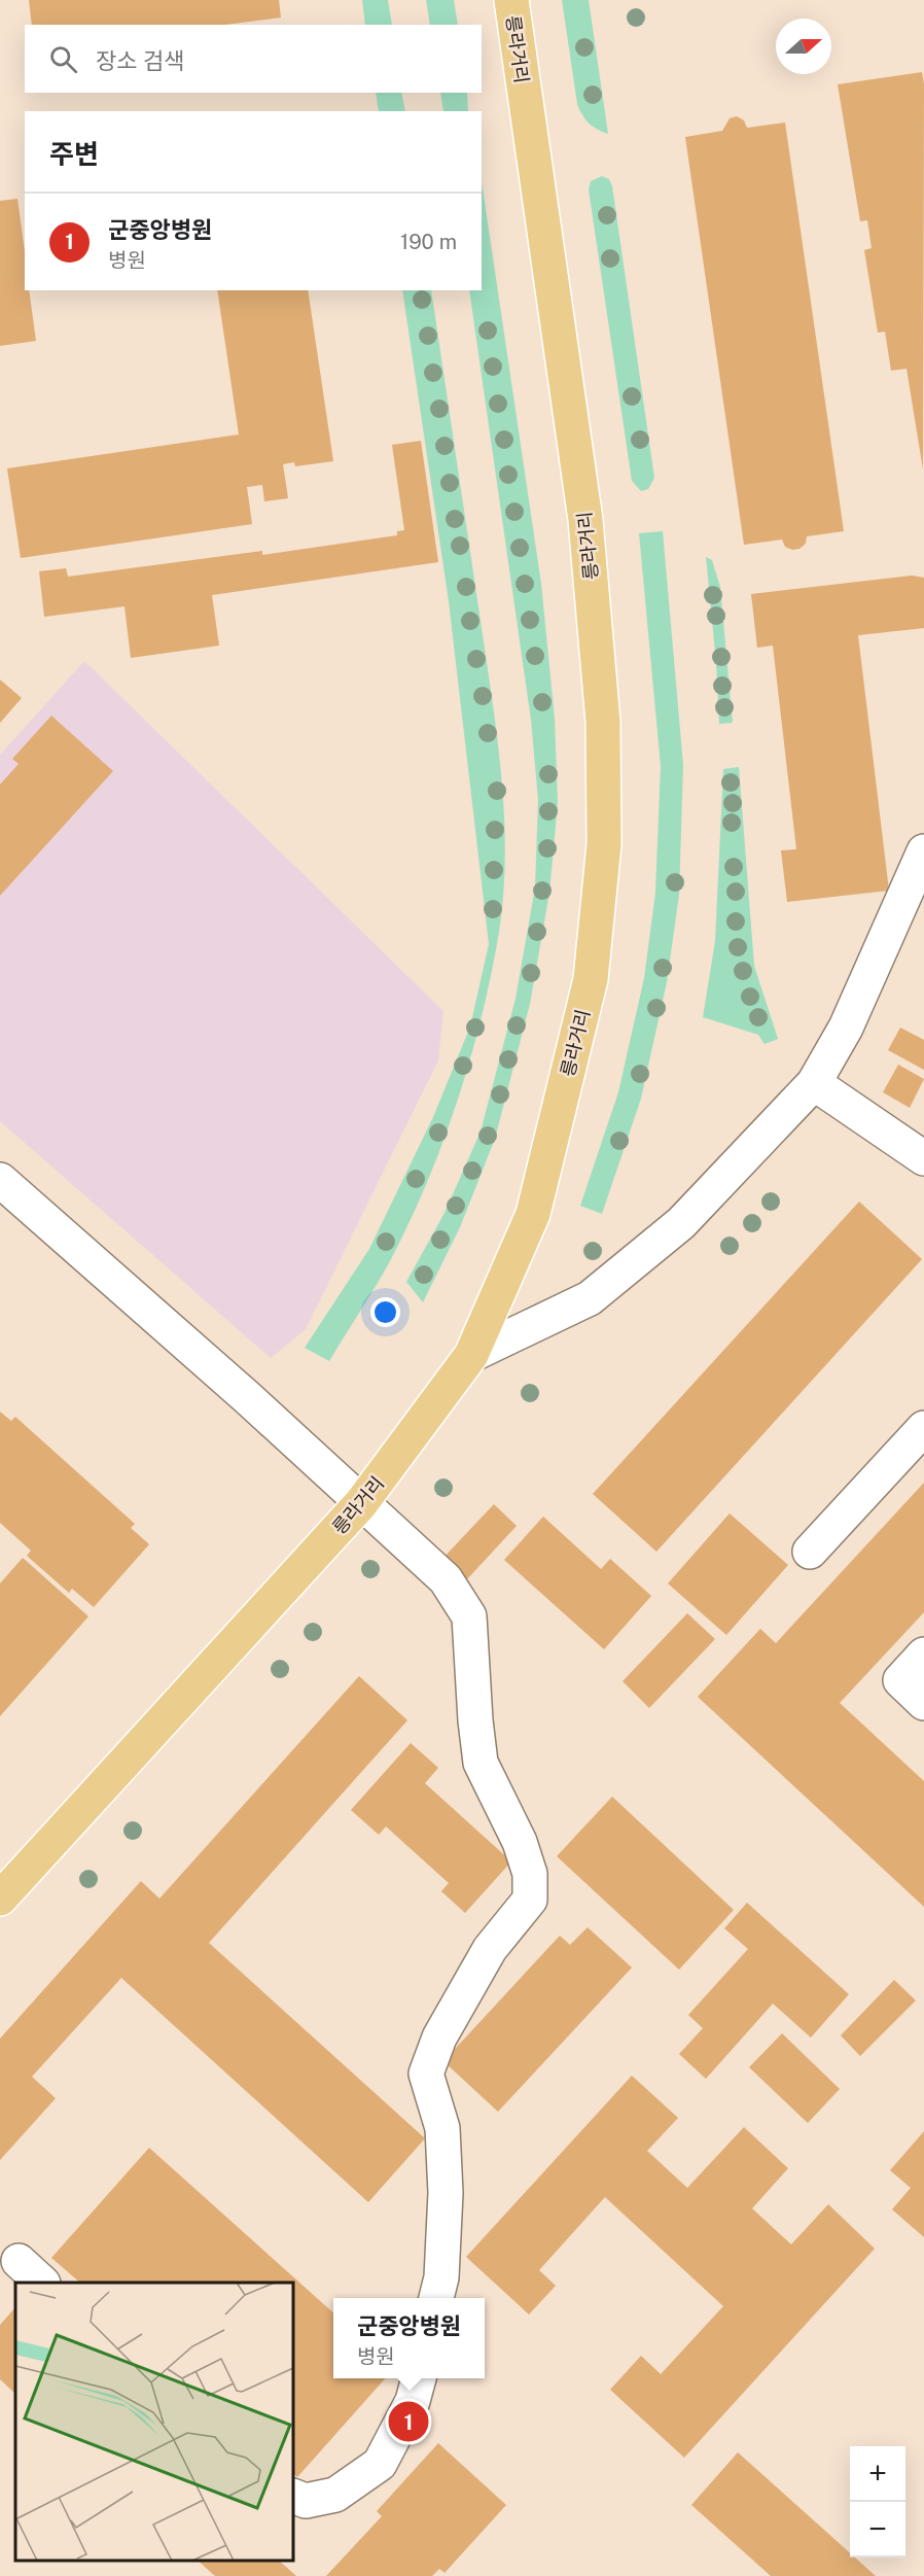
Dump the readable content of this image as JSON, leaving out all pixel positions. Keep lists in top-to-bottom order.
{
  "streets": {
    "main road": ["릉라거리"]
  },
  "north": "right",
  "page": {
    "search": "장소 검색",
    "heading": "주변",
    "list": [
      {
        "mark": "1",
        "name": "군중앙병원",
        "note": "병원",
        "value": "190 m"
      }
    ],
    "popup": ["군중앙병원", "병원"],
    "pins": "1",
    "map_buttons": ["+", "−"]
  }
}
